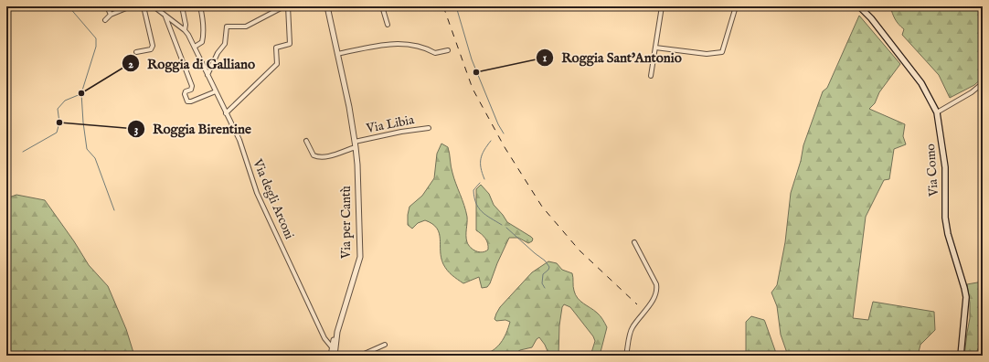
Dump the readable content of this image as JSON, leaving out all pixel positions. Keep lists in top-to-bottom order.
{
  "streets": {
    "main road": ["Via Como"],
    "street": ["Via Libia", "Via degli Arconi", "Via per Cantù"]
  },
  "crossings": [
    ["Via Libia", "Via per Cantù"],
    ["Via degli Arconi", "Via per Cantù"]
  ],
  "places": ["Roggia Sant'Antonio", "Roggia di Galliano", "Roggia Birentine"]
}
